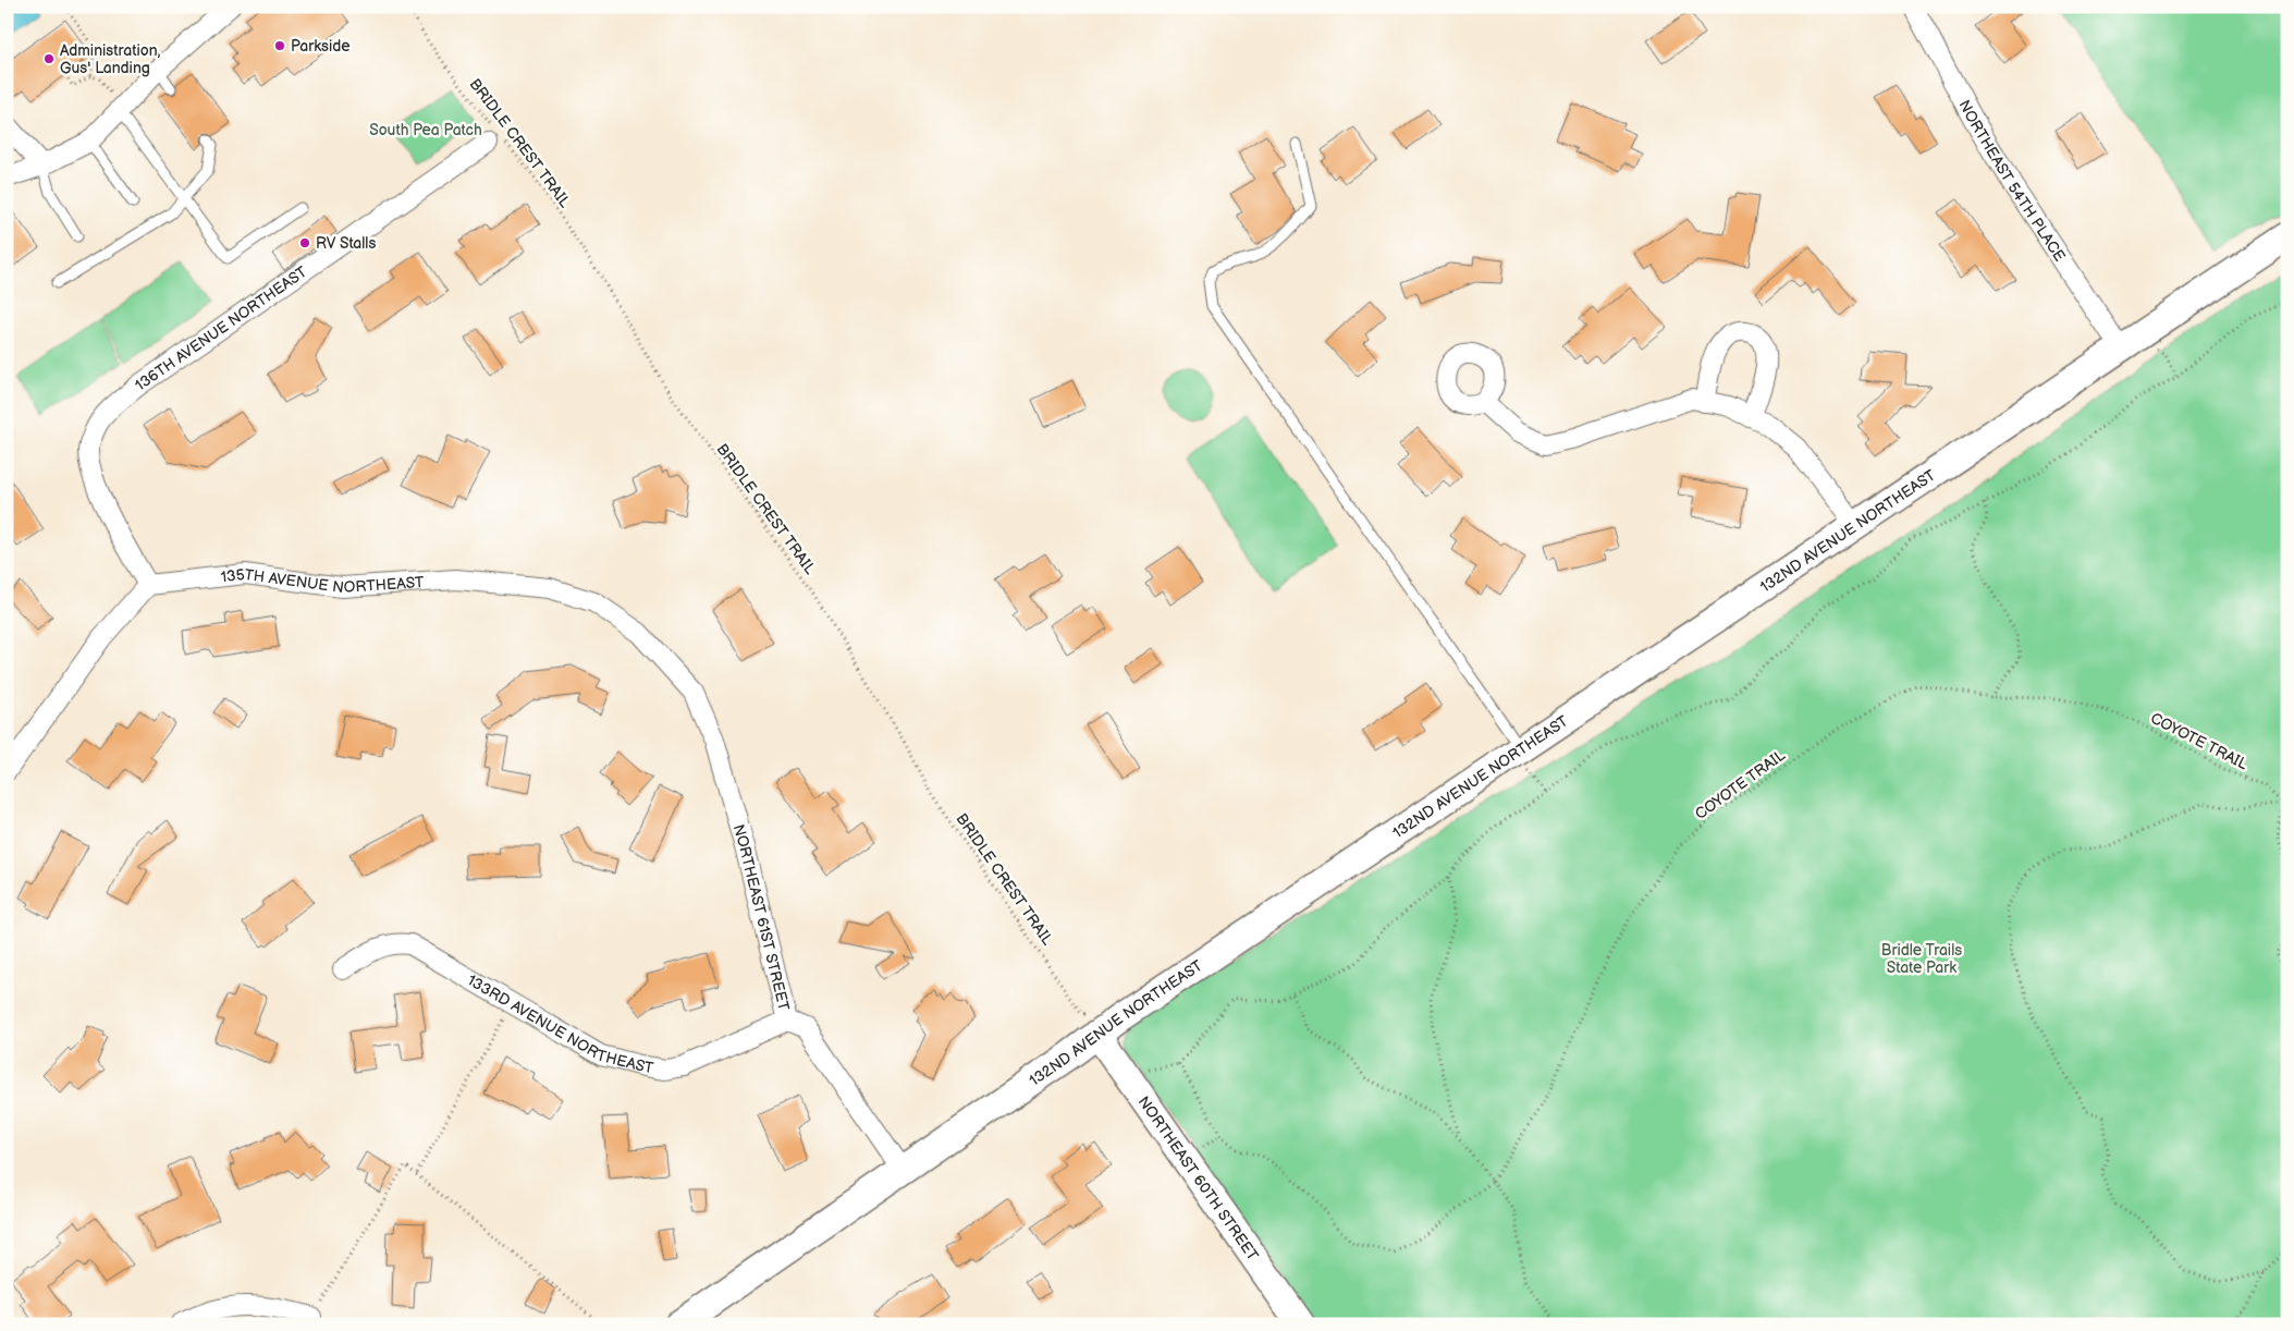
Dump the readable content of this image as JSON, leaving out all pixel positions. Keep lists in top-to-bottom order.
{
  "streets": {
    "street": [
      "NORTHEAST 54TH PLACE",
      "136TH AVENUE NORTHEAST",
      "132ND AVENUE NORTHEAST",
      "135TH AVENUE NORTHEAST",
      "NORTHEAST 61ST STREET",
      "133RD AVENUE NORTHEAST",
      "NORTHEAST 60TH STREET"
    ],
    "path": ["BRIDLE CREST TRAIL", "COYOTE TRAIL"]
  },
  "crossings": [
    ["BRIDLE CREST TRAIL", "136TH AVENUE NORTHEAST"],
    ["BRIDLE CREST TRAIL", "132ND AVENUE NORTHEAST"],
    ["BRIDLE CREST TRAIL", "NORTHEAST 60TH STREET"],
    ["NORTHEAST 54TH PLACE", "132ND AVENUE NORTHEAST"],
    ["136TH AVENUE NORTHEAST", "135TH AVENUE NORTHEAST"],
    ["132ND AVENUE NORTHEAST", "NORTHEAST 61ST STREET"],
    ["132ND AVENUE NORTHEAST", "NORTHEAST 60TH STREET"],
    ["135TH AVENUE NORTHEAST", "NORTHEAST 61ST STREET"],
    ["NORTHEAST 61ST STREET", "133RD AVENUE NORTHEAST"]
  ],
  "parks": ["South Pea Patch", "Bridle Trails State Park"],
  "places": ["Parkside", "Administration, Gus' Landing", "RV Stalls"]
}
